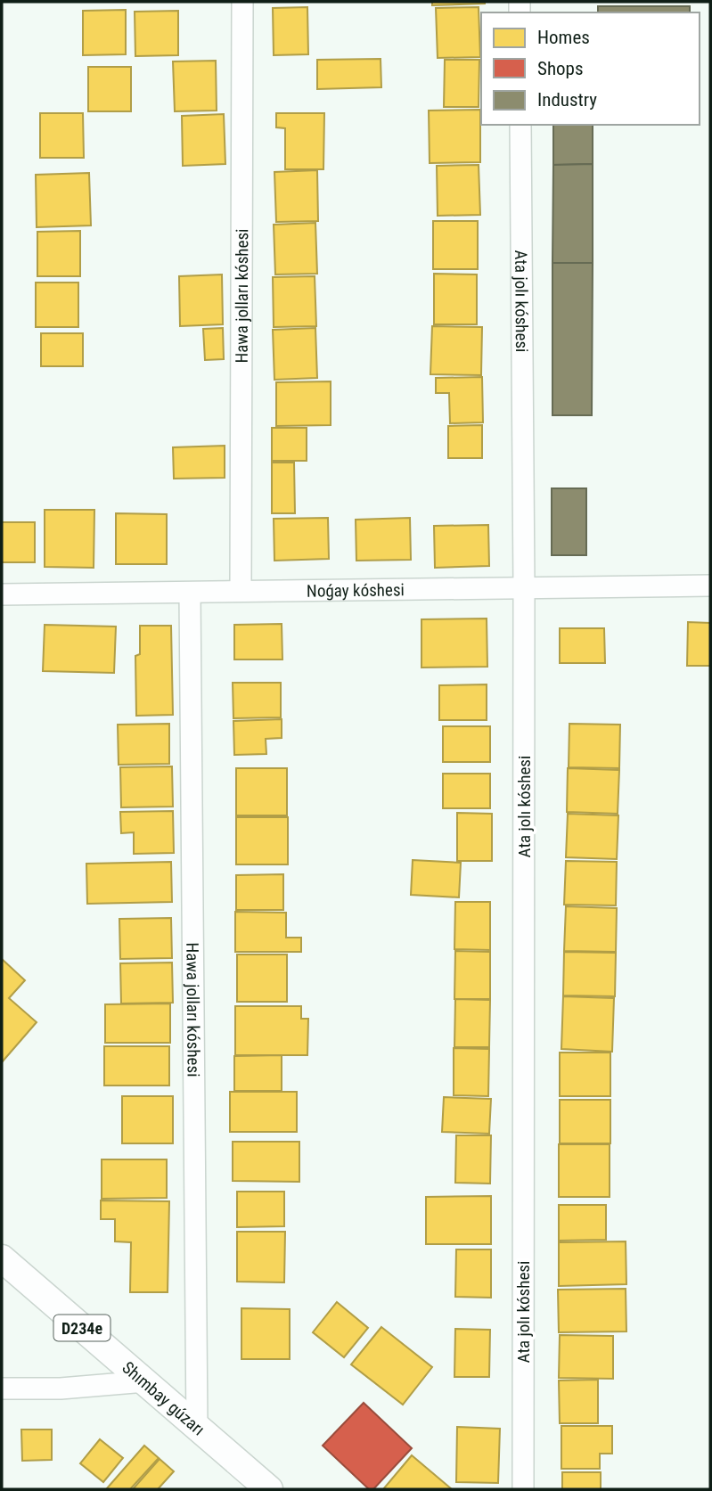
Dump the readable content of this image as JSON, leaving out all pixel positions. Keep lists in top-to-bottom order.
{
  "streets": {
    "main road": ["D234e", "Shımbay gúzarı"],
    "street": ["Hawa jolları kóshesi", "Ata jolı kóshesi", "Noǵay kóshesi"]
  },
  "crossings": [
    ["Hawa jolları kóshesi", "Noǵay kóshesi"],
    ["Hawa jolları kóshesi", "Shımbay gúzarı"],
    ["Ata jolı kóshesi", "Noǵay kóshesi"]
  ],
  "legend": ["Homes", "Shops", "Industry"]
}
